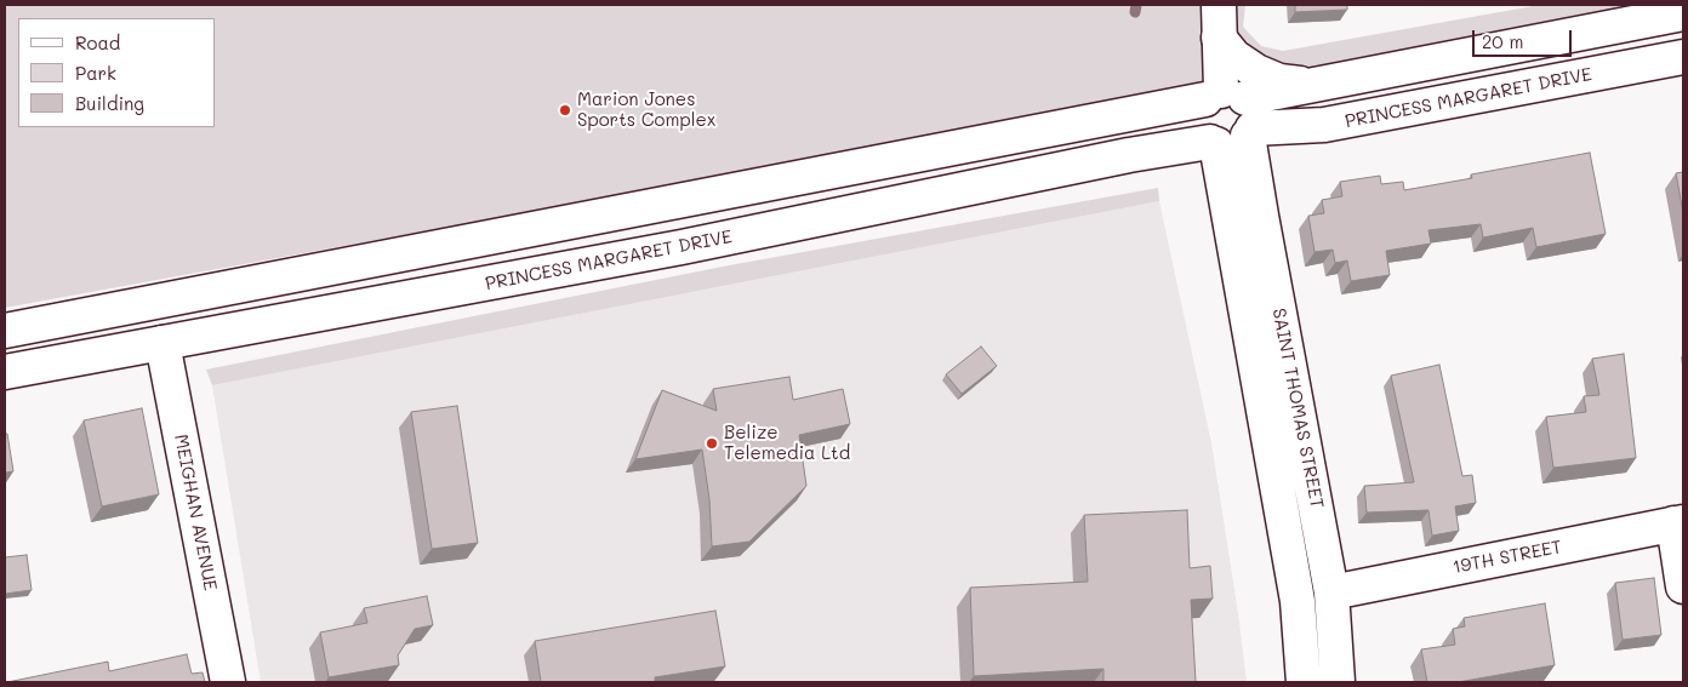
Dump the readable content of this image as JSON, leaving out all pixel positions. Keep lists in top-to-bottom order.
{
  "streets": {
    "main road": [
      "PRINCESS MARGARET DRIVE",
      "SAINT THOMAS STREET",
      "MEIGHAN AVENUE",
      "19TH STREET"
    ]
  },
  "crossings": [
    ["PRINCESS MARGARET DRIVE", "SAINT THOMAS STREET"],
    ["PRINCESS MARGARET DRIVE", "MEIGHAN AVENUE"],
    ["SAINT THOMAS STREET", "19TH STREET"]
  ],
  "places": ["Marion Jones Sports Complex", "Belize Telemedia Ltd"],
  "legend": ["Road", "Park", "Building"],
  "scale_bar": "20 m"
}
